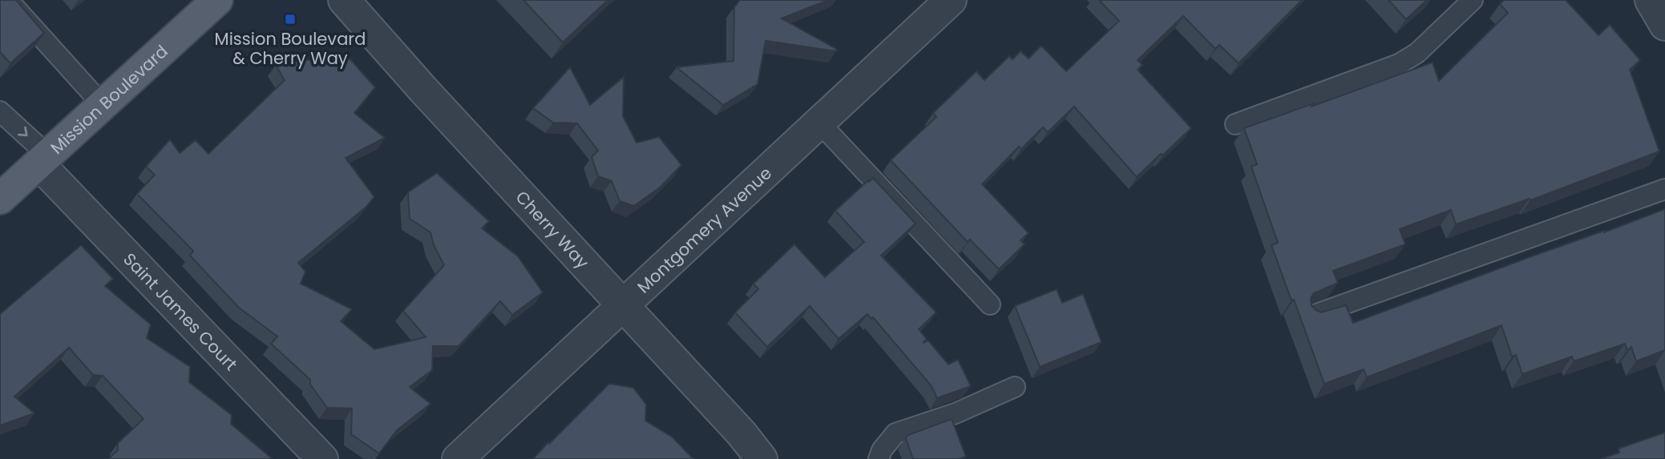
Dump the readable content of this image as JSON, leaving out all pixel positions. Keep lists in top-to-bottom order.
{
  "streets": {
    "main road": ["Mission Boulevard"],
    "street": ["Cherry Way", "Montgomery Avenue", "Saint James Court"]
  },
  "crossings": [
    ["Mission Boulevard", "Saint James Court"],
    ["Cherry Way", "Montgomery Avenue"]
  ],
  "places": {
    "transit": ["Mission Boulevard & Cherry Way"]
  }
}
